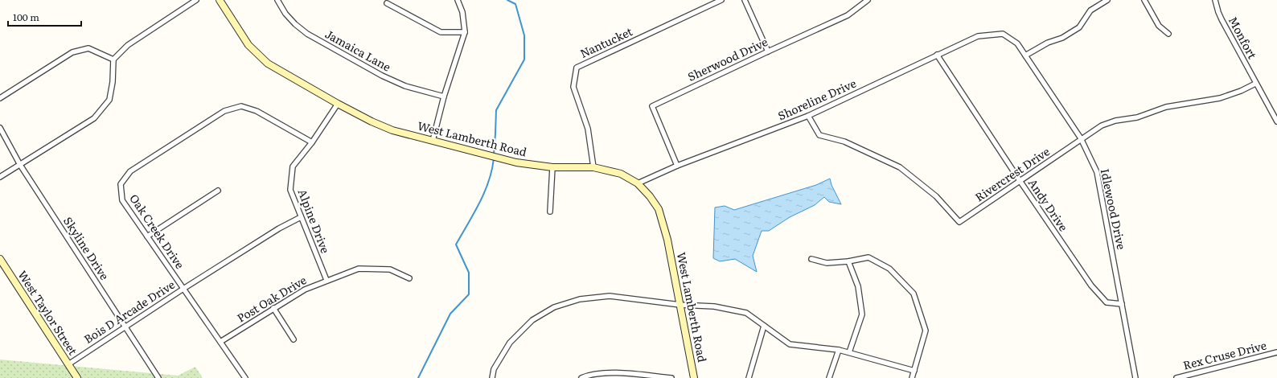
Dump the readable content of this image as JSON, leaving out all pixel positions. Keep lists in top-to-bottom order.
{
  "streets": {
    "street": [
      "Monfort",
      "Nantucket",
      "Jamaica Lane",
      "Sherwood Drive",
      "Shoreline Drive",
      "West Lamberth Road",
      "Rivercrest Drive",
      "Andy Drive",
      "Idlewood Drive",
      "Alpine Drive",
      "Oak Creek Drive",
      "Skyline Drive",
      "Post Oak Drive",
      "Bois D Arcade Drive",
      "West Taylor Street",
      "Rex Cruse Drive"
    ]
  },
  "crossings": [
    ["Monfort", "Rivercrest Drive"],
    ["Nantucket", "West Lamberth Road"],
    ["Sherwood Drive", "Shoreline Drive"],
    ["Shoreline Drive", "West Lamberth Road"],
    ["Shoreline Drive", "Rivercrest Drive"],
    ["Shoreline Drive", "Andy Drive"],
    ["Shoreline Drive", "Idlewood Drive"],
    ["West Lamberth Road", "Alpine Drive"],
    ["Rivercrest Drive", "Andy Drive"],
    ["Rivercrest Drive", "Idlewood Drive"],
    ["Andy Drive", "Idlewood Drive"],
    ["Alpine Drive", "Oak Creek Drive"],
    ["Alpine Drive", "Post Oak Drive"],
    ["Alpine Drive", "Bois D Arcade Drive"],
    ["Oak Creek Drive", "Post Oak Drive"],
    ["Oak Creek Drive", "Bois D Arcade Drive"],
    ["Skyline Drive", "Bois D Arcade Drive"],
    ["Bois D Arcade Drive", "West Taylor Street"]
  ],
  "scale_bar": "100 m"
}
